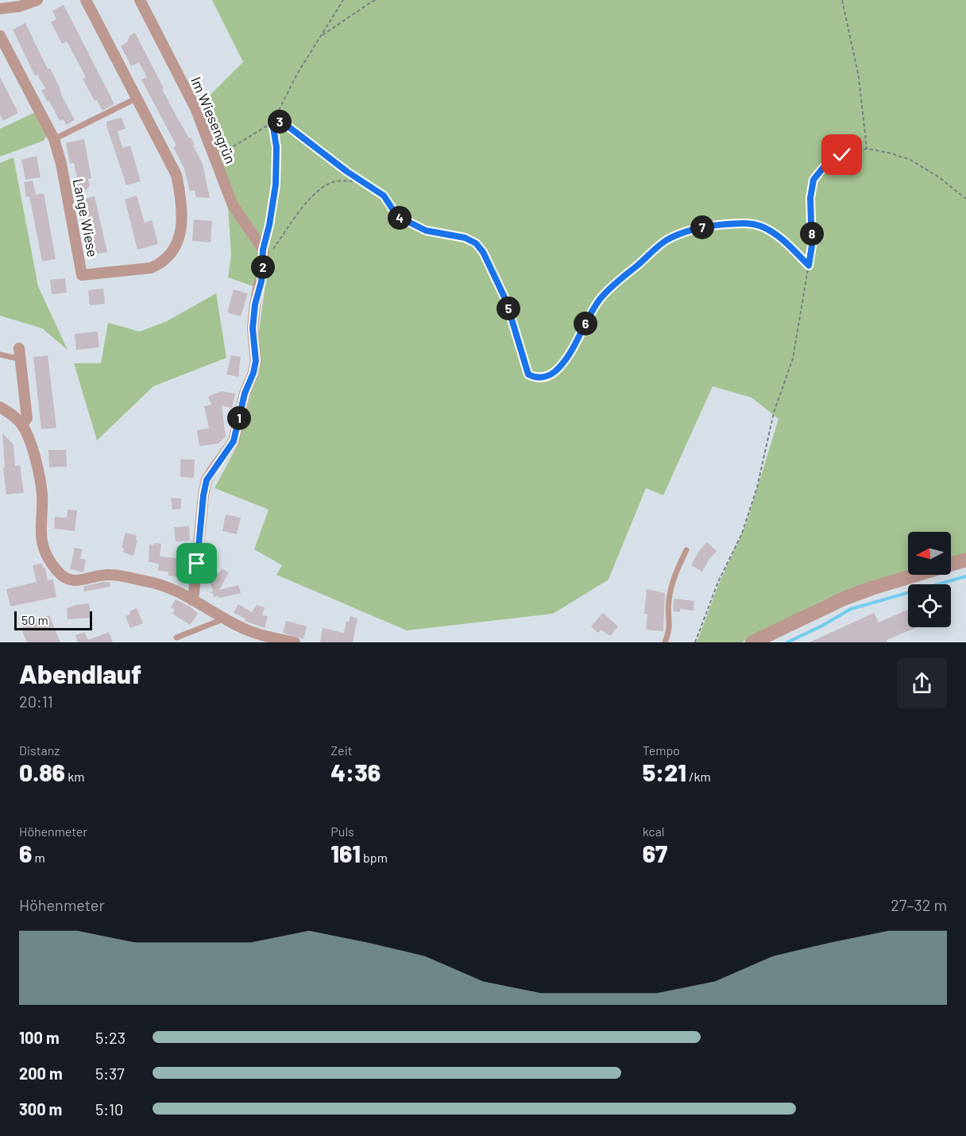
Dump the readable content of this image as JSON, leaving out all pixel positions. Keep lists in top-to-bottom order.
{
  "streets": {
    "street": ["Im Wiesengrün", "Lange Wiese"]
  },
  "scale_bar": "50 m",
  "north": "left",
  "page": {
    "pins": [
      "3",
      "4",
      "7",
      "8",
      "2",
      "5",
      "6",
      "1"
    ],
    "scale": "50 m",
    "heading": ["Abendlauf", "20:11"],
    "stats": [
      ["Distanz", "0.86 km"],
      ["Zeit", "4:36"],
      ["Tempo", "5:21 /km"],
      ["Höhenmeter", "6 m"],
      ["Puls", "161 bpm"],
      ["kcal", "67"]
    ],
    "chart": ["Höhenmeter", "27–32 m"],
    "list": [
      {
        "name": "100 m",
        "note": "5:23"
      },
      {
        "name": "200 m",
        "note": "5:37"
      },
      {
        "name": "300 m",
        "note": "5:10"
      }
    ]
  }
}
